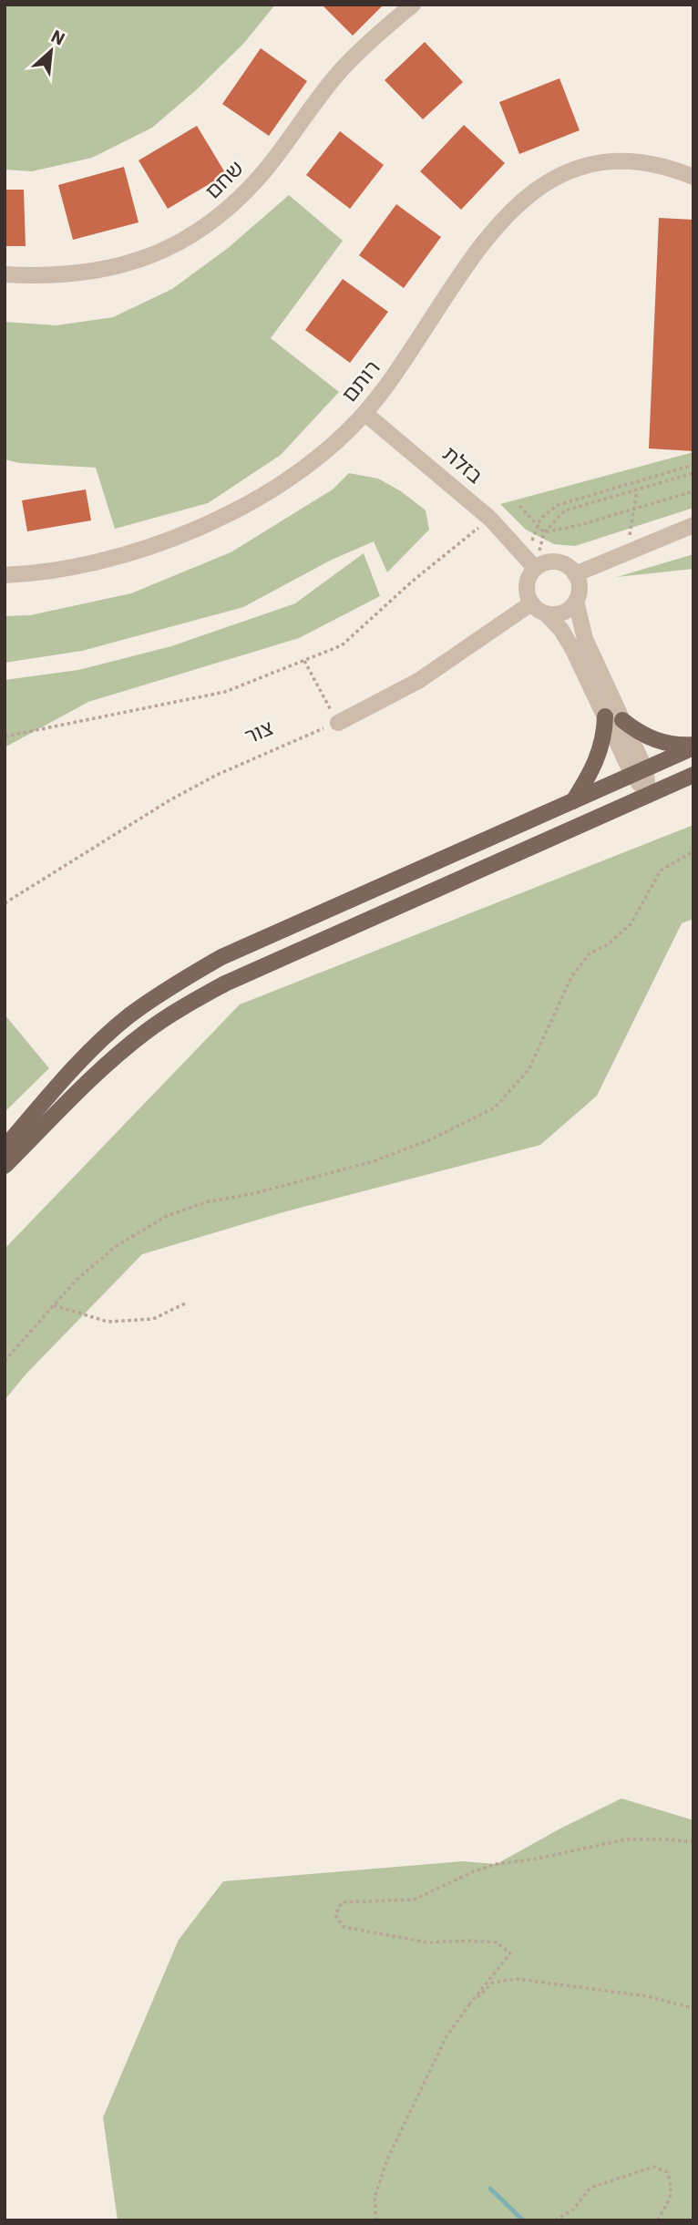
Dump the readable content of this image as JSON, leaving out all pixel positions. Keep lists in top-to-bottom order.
{
  "streets": {
    "street": ["שחם", "רותם", "בזלת"],
    "path": ["צור"]
  },
  "crossings": [
    ["רותם", "בזלת"]
  ],
  "north": "top right"
}
